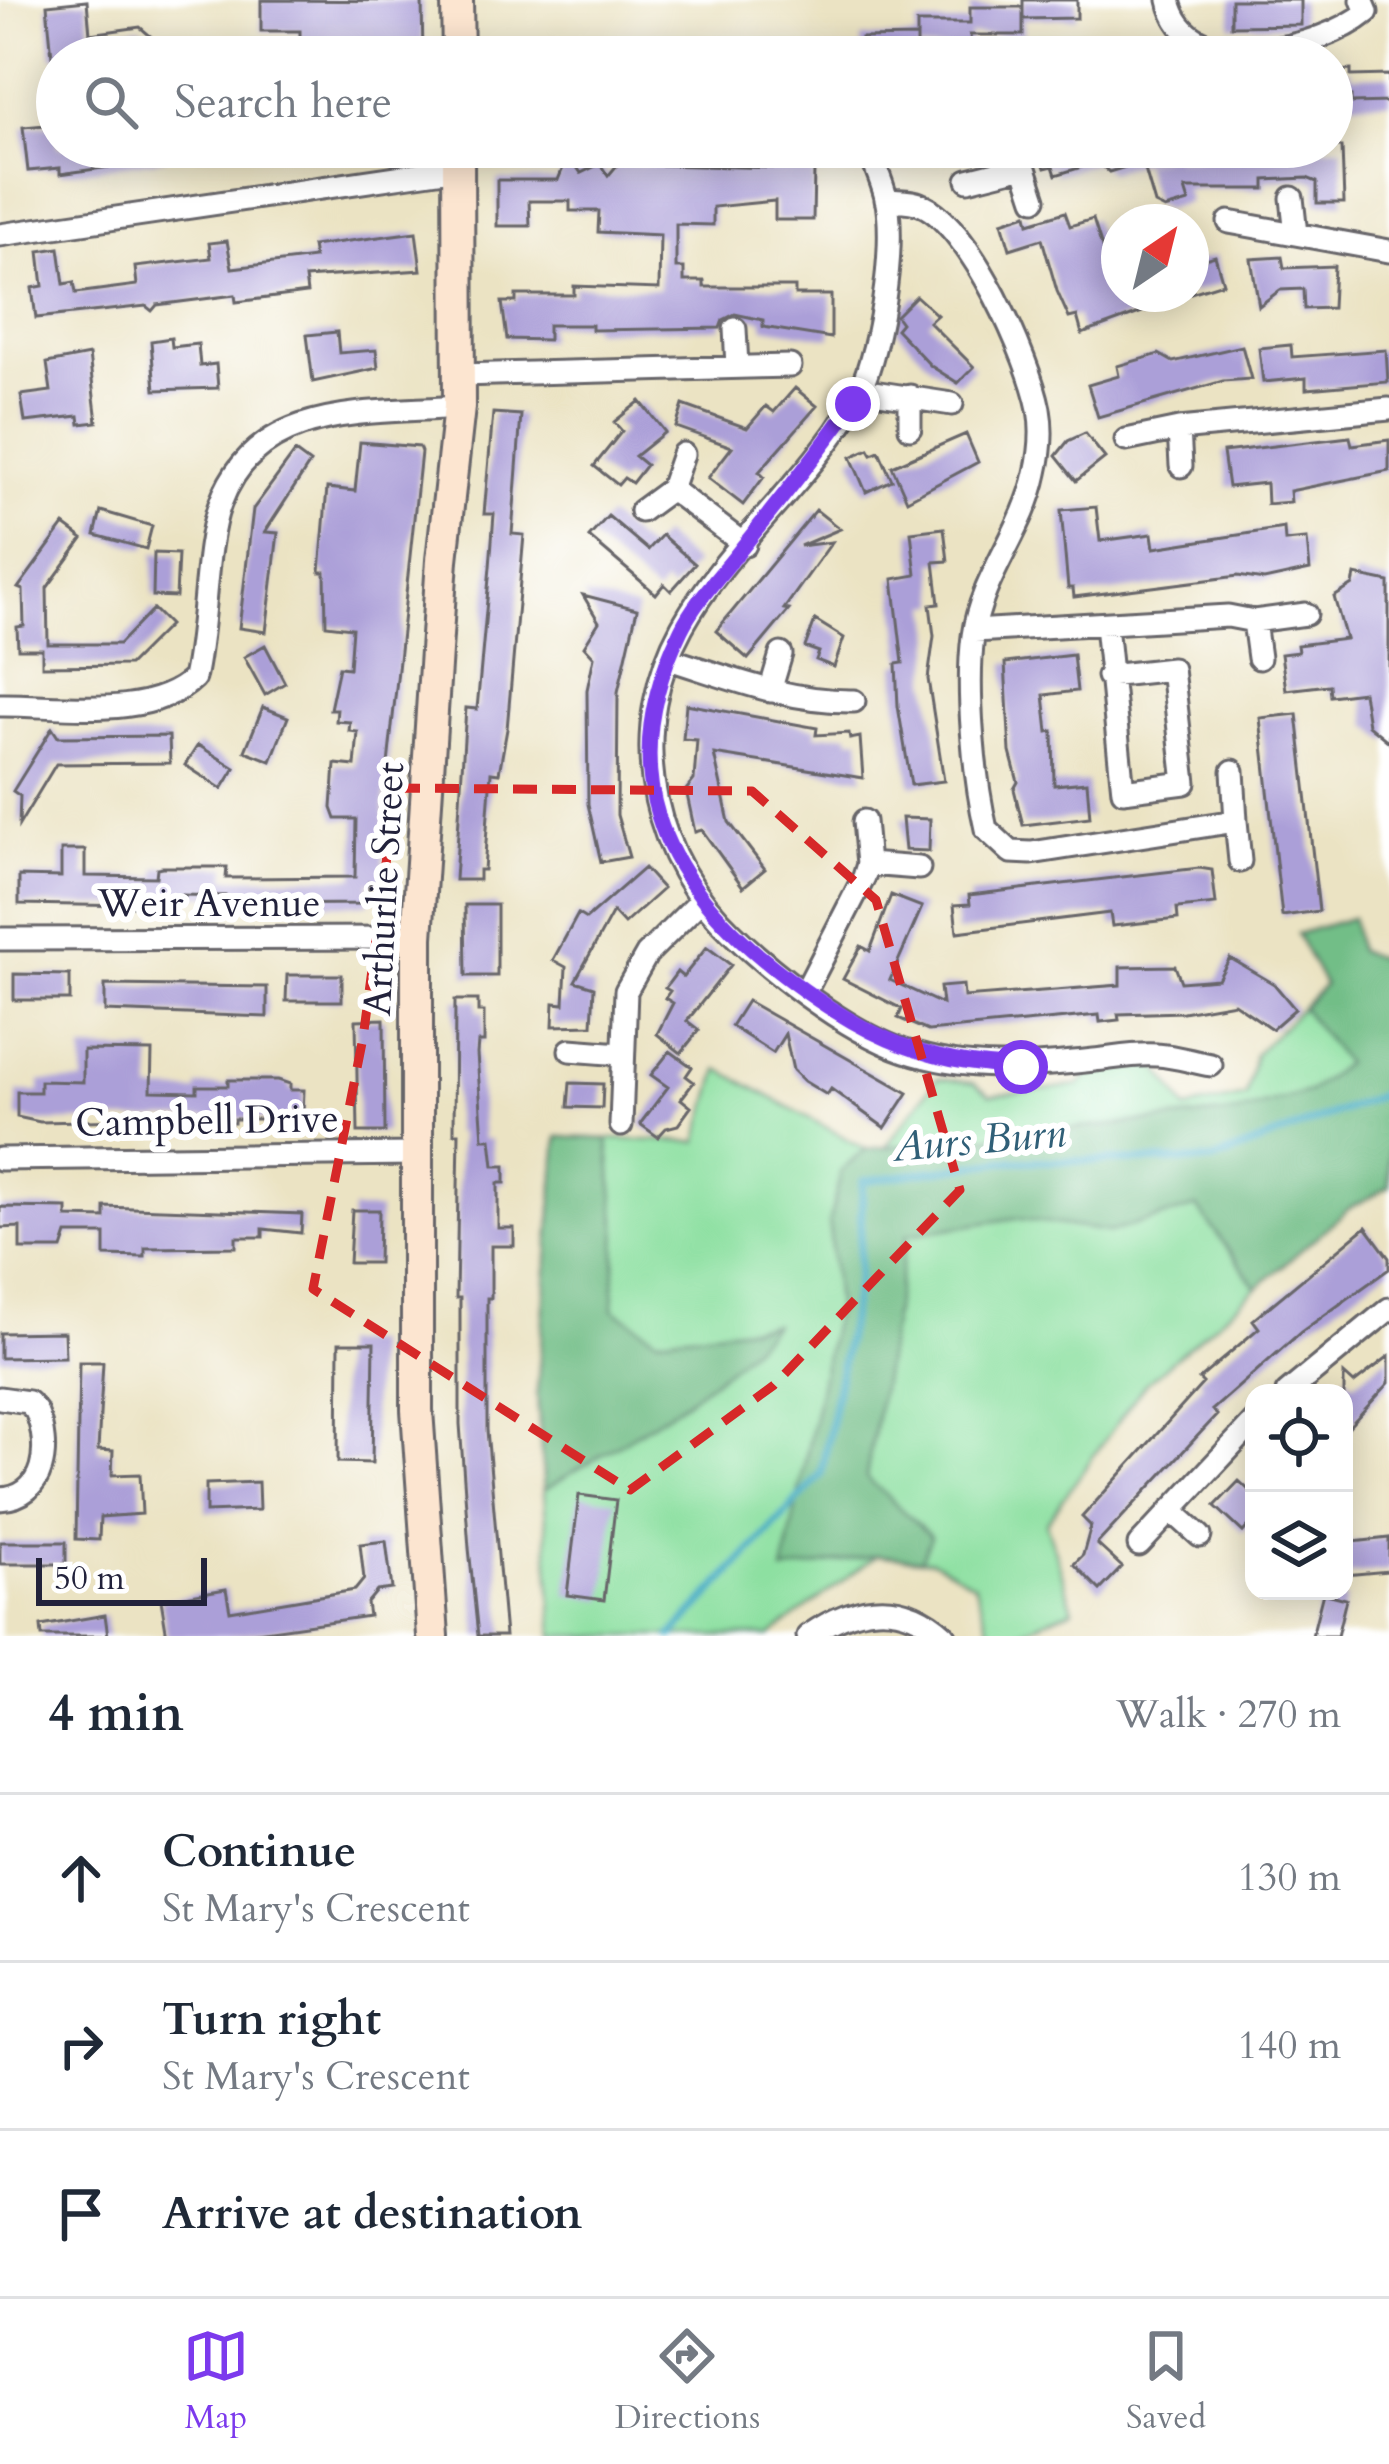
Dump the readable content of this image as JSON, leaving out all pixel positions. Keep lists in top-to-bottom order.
{
  "streets": {
    "street": ["Arthurlie Street", "Weir Avenue", "Campbell Drive"]
  },
  "crossings": [
    ["Arthurlie Street", "Weir Avenue"],
    ["Arthurlie Street", "Campbell Drive"]
  ],
  "water": ["Aurs Burn"],
  "scale_bar": "50 m",
  "north": "top right",
  "page": {
    "search": "Search here",
    "scale": "50 m",
    "heading": ["4 min", "Walk · 270 m"],
    "list": [
      ["Continue", "St Mary's Crescent", "130 m"],
      ["Turn right", "St Mary's Crescent", "140 m"],
      "Arrive at destination"
    ],
    "nav": ["Map", "Directions", "Saved"]
  }
}
